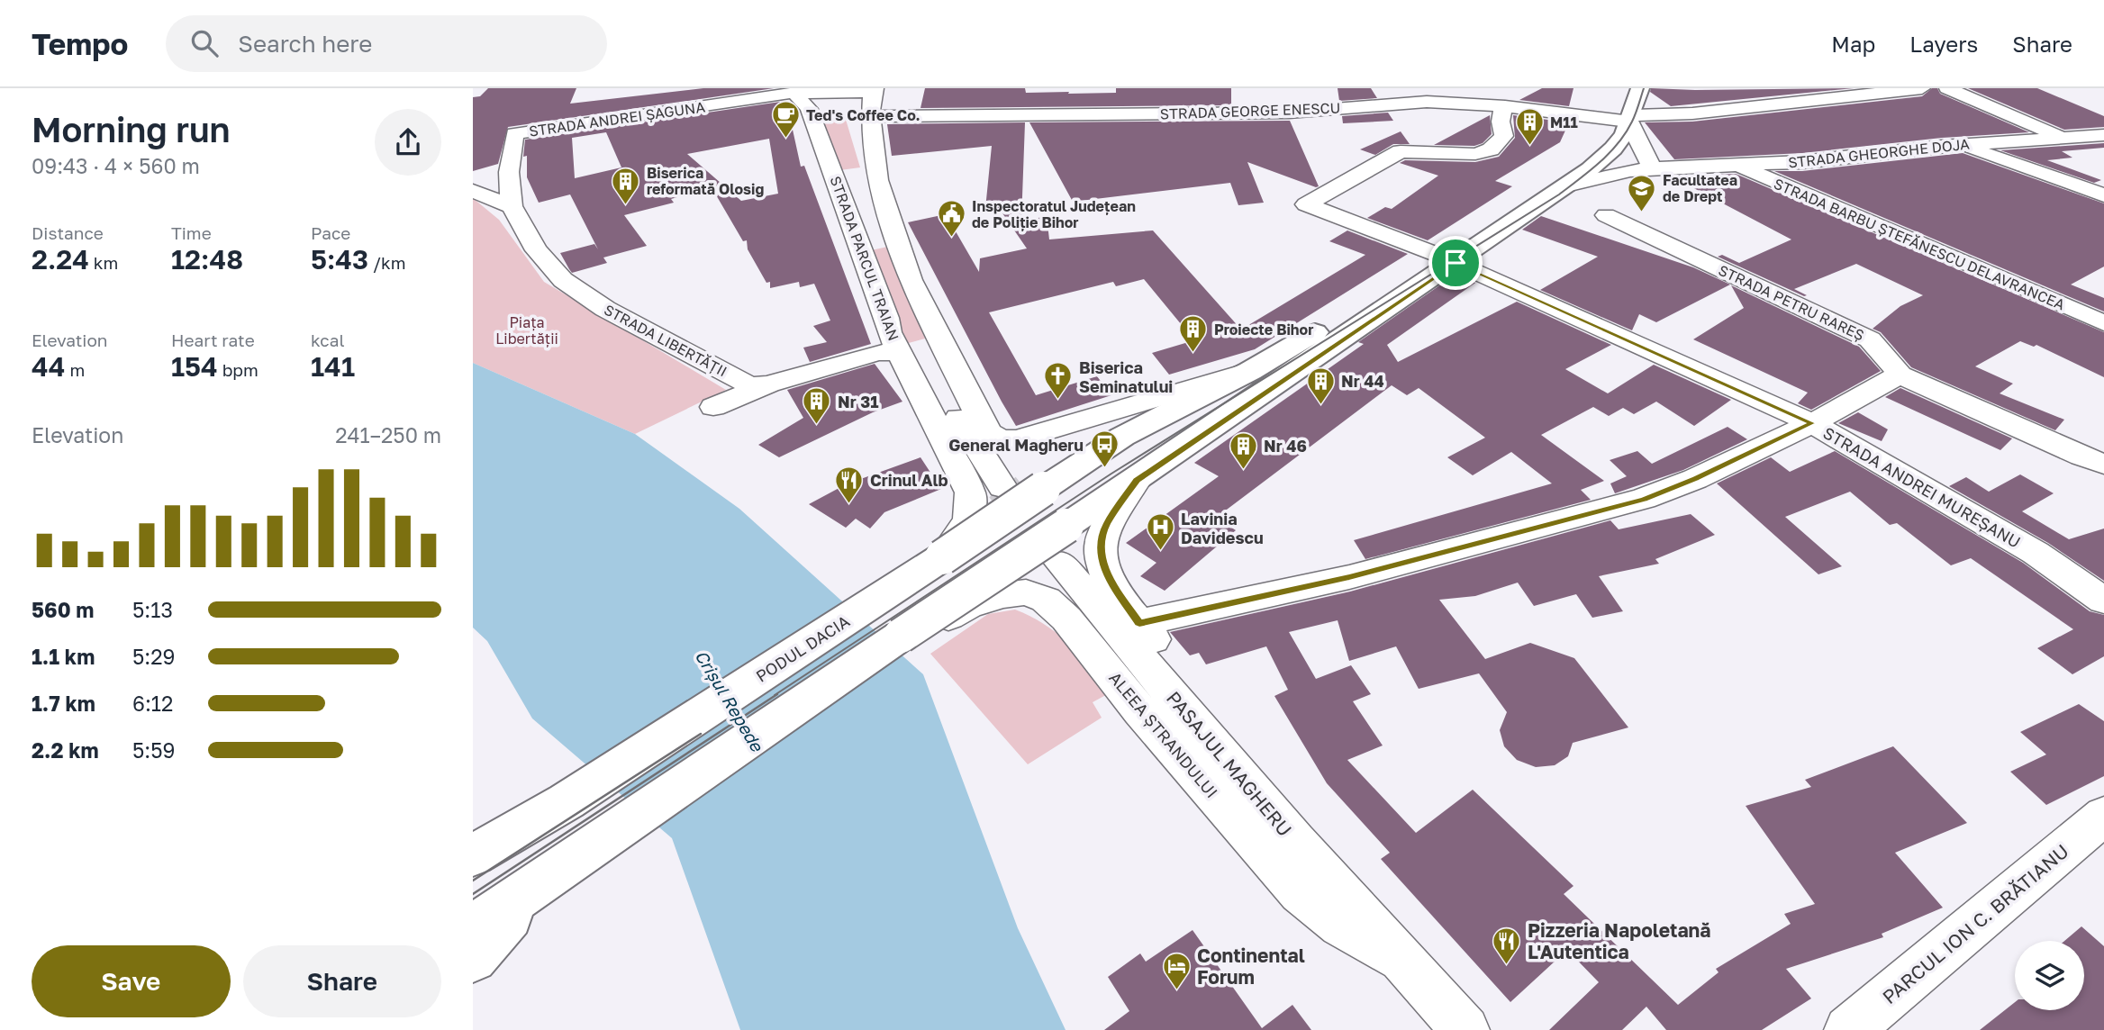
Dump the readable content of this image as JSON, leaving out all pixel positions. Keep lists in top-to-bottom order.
{
  "streets": {
    "main road": ["PODUL DACIA"],
    "street": [
      "STRADA GEORGE ENESCU",
      "STRADA ANDREI ȘAGUNA",
      "STRADA GHEORGHE DOJA",
      "STRADA BARBU ȘTEFĂNESCU DELAVRANCEA",
      "STRADA PARCUL TRAIAN",
      "STRADA PETRU RAREȘ",
      "STRADA LIBERTĂȚII",
      "STRADA ANDREI MUREȘANU",
      "ALEEA ȘTRANDULUI",
      "PASAJUL MAGHERU",
      "PARCUL ION C. BRĂTIANU"
    ]
  },
  "crossings": [
    ["STRADA GEORGE ENESCU", "STRADA ANDREI ȘAGUNA"],
    ["STRADA GEORGE ENESCU", "STRADA ANDREI MUREȘANU"],
    ["STRADA ANDREI ȘAGUNA", "STRADA PARCUL TRAIAN"],
    ["STRADA GHEORGHE DOJA", "STRADA BARBU ȘTEFĂNESCU DELAVRANCEA"],
    ["STRADA PARCUL TRAIAN", "STRADA LIBERTĂȚII"],
    ["STRADA PARCUL TRAIAN", "PODUL DACIA"],
    ["STRADA ANDREI MUREȘANU", "PODUL DACIA"],
    ["ALEEA ȘTRANDULUI", "PASAJUL MAGHERU"]
  ],
  "water": ["Crișul Repede"],
  "parks": ["Piața Libertății"],
  "places": {
    "cafe": ["Ted's Coffee Co."],
    "building": [
      "M11",
      "Biserica reformată Olosig",
      "Proiecte Bihor",
      "Nr 44",
      "Nr 31",
      "Nr 46"
    ],
    "school or university": ["Facultatea de Drept"],
    "public building": ["Inspectoratul Județean de Poliție Bihor"],
    "church": ["Biserica Seminatului"],
    "bus stop": ["General Magheru"],
    "restaurant": ["Crinul Alb", "Pizzeria Napoletană L'Autentica"],
    "hospital": ["Lavinia Davidescu"],
    "hotel": ["Continental Forum"]
  },
  "page": {
    "header": "Tempo",
    "search": "Search here",
    "nav": ["Map", "Layers", "Share"],
    "heading": ["Morning run", "09:43 · 4 × 560 m"],
    "stats": [
      ["Distance", "2.24 km"],
      ["Time", "12:48"],
      ["Pace", "5:43 /km"],
      ["Elevation", "44 m"],
      ["Heart rate", "154 bpm"],
      ["kcal", "141"]
    ],
    "chart": ["Elevation", "241–250 m"],
    "list": [
      {
        "name": "560 m",
        "note": "5:13"
      },
      {
        "name": "1.1 km",
        "note": "5:29"
      },
      {
        "name": "1.7 km",
        "note": "6:12"
      },
      {
        "name": "2.2 km",
        "note": "5:59"
      }
    ],
    "buttons": ["Save", "Share"]
  }
}
